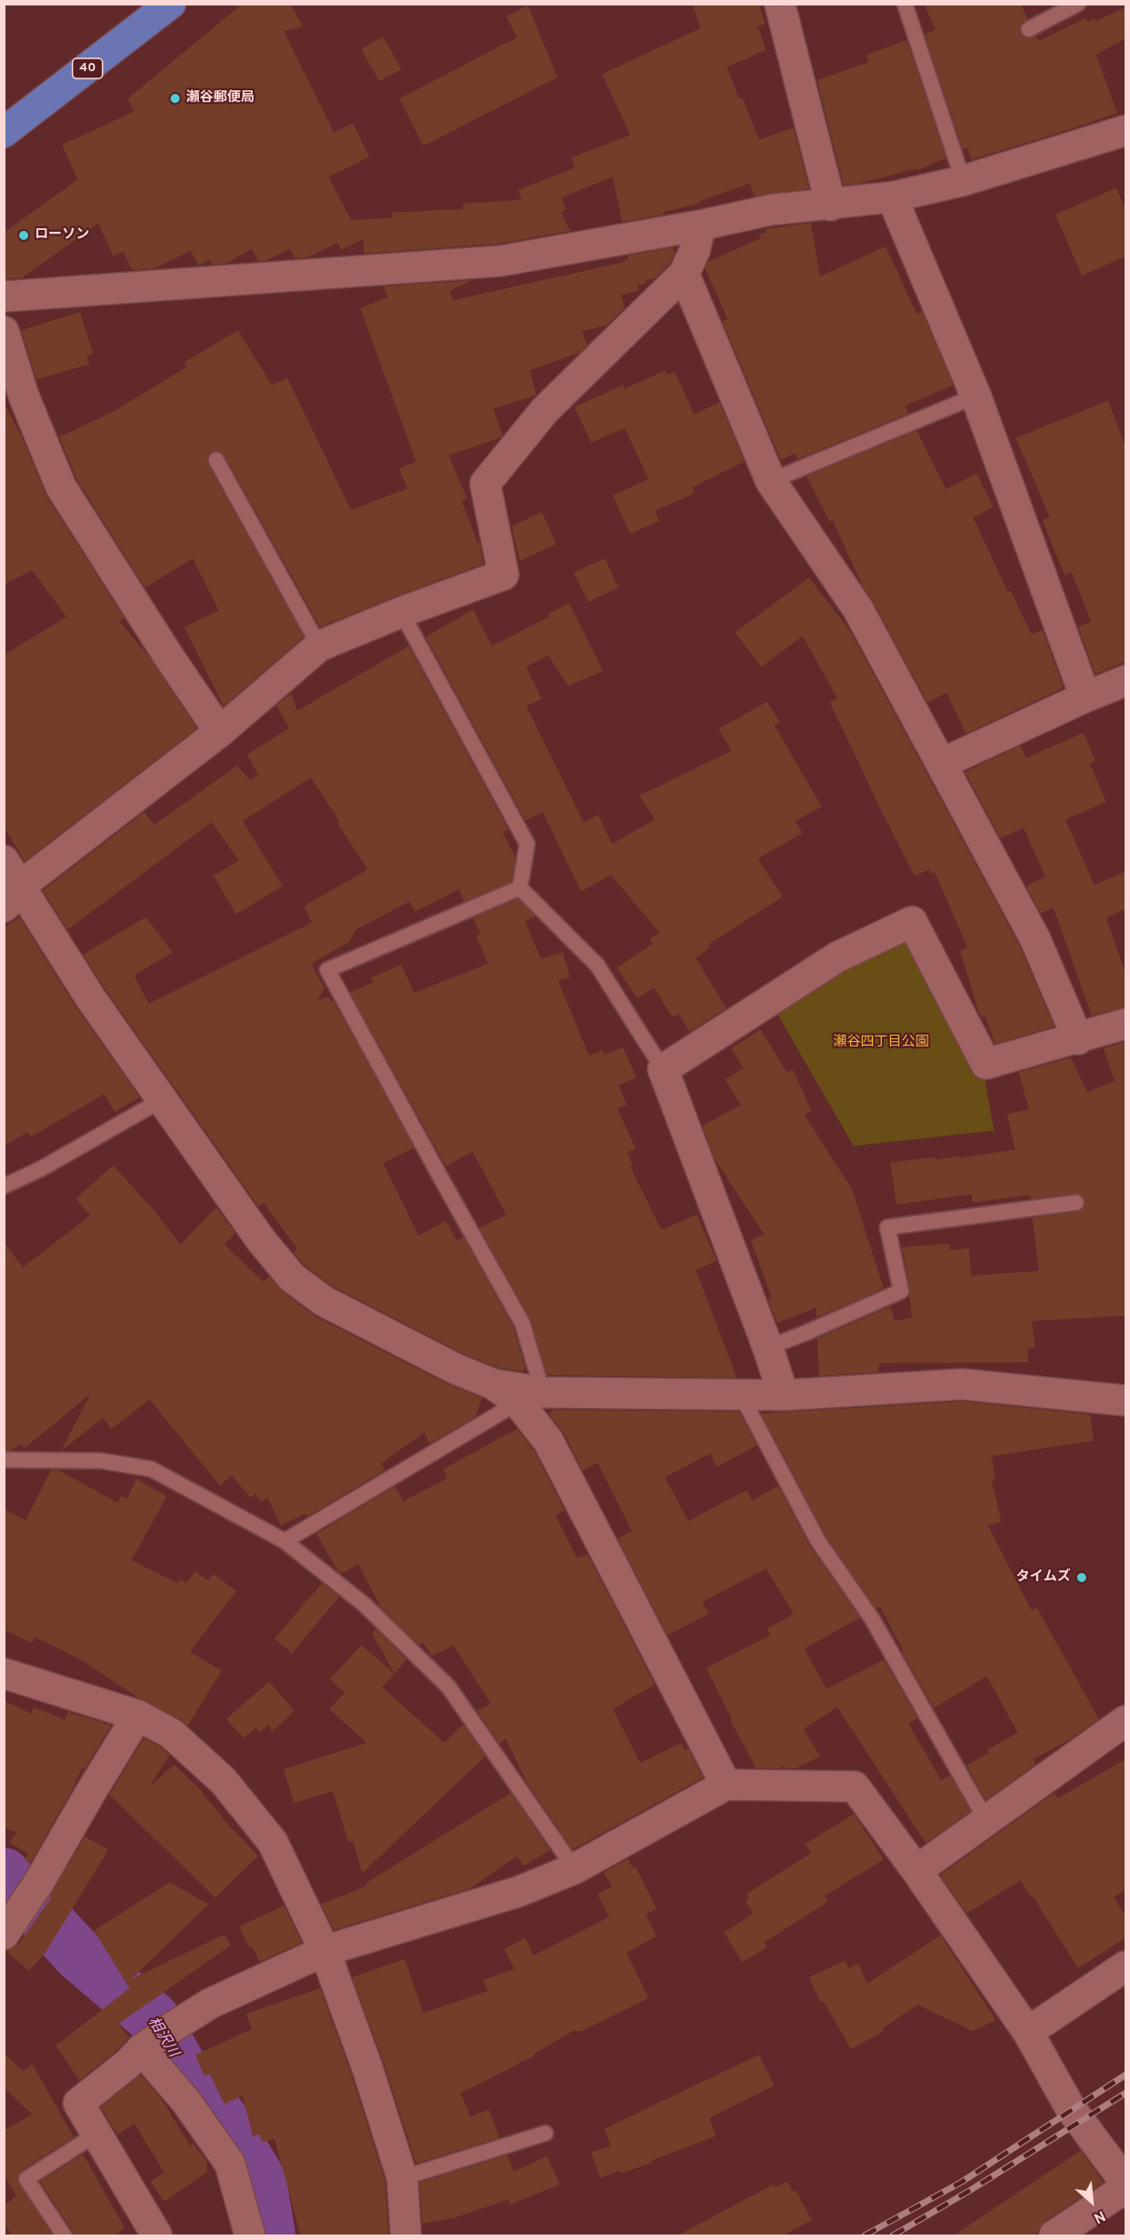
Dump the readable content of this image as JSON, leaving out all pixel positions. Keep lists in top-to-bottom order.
{
  "streets": {
    "main road": ["40"]
  },
  "water": ["相沢川"],
  "parks": ["瀬谷四丁目公園"],
  "places": ["瀬谷郵便局", "ローソン", "タイムズ"],
  "north": "bottom right"
}
